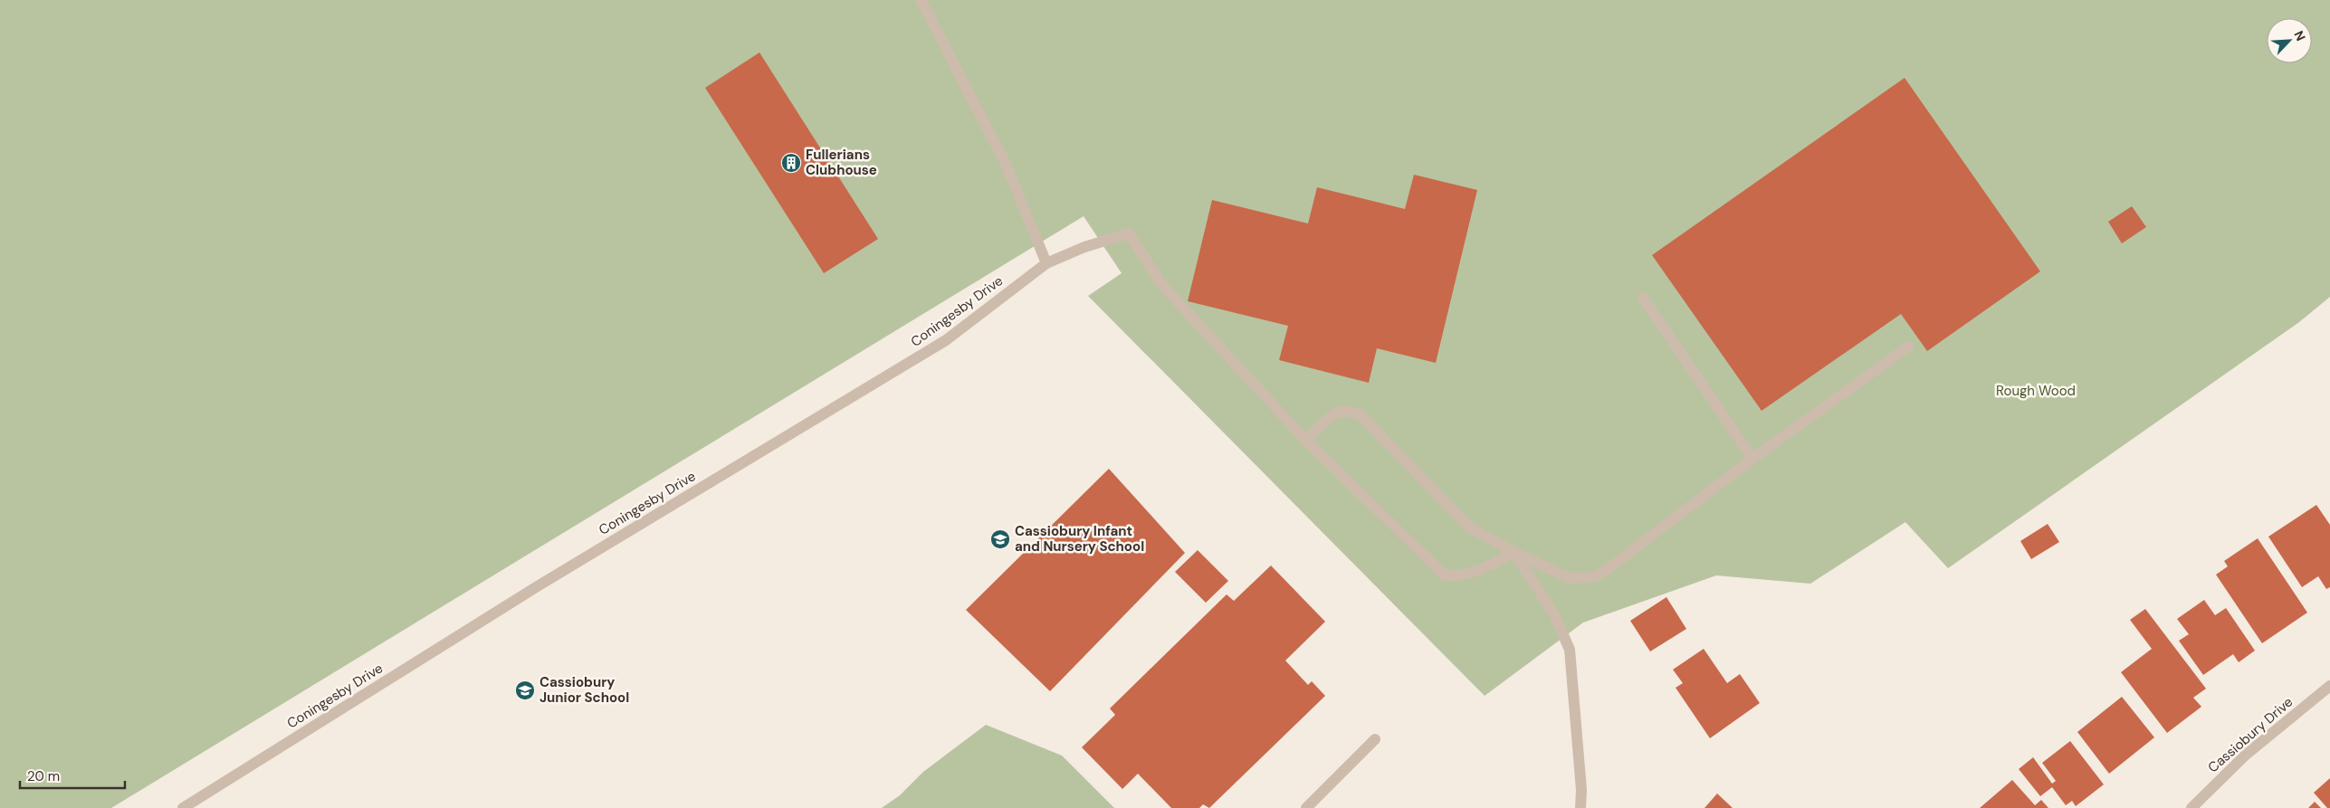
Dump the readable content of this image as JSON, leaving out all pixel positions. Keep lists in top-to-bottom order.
{
  "streets": {
    "street": ["Coningesby Drive", "Cassiobury Drive"]
  },
  "parks": ["Rough Wood"],
  "places": {
    "building": ["Fullerians Clubhouse"],
    "school or university": ["Cassiobury Infant and Nursery School", "Cassiobury Junior School"]
  },
  "scale_bar": "20 m",
  "north": "top right"
}
